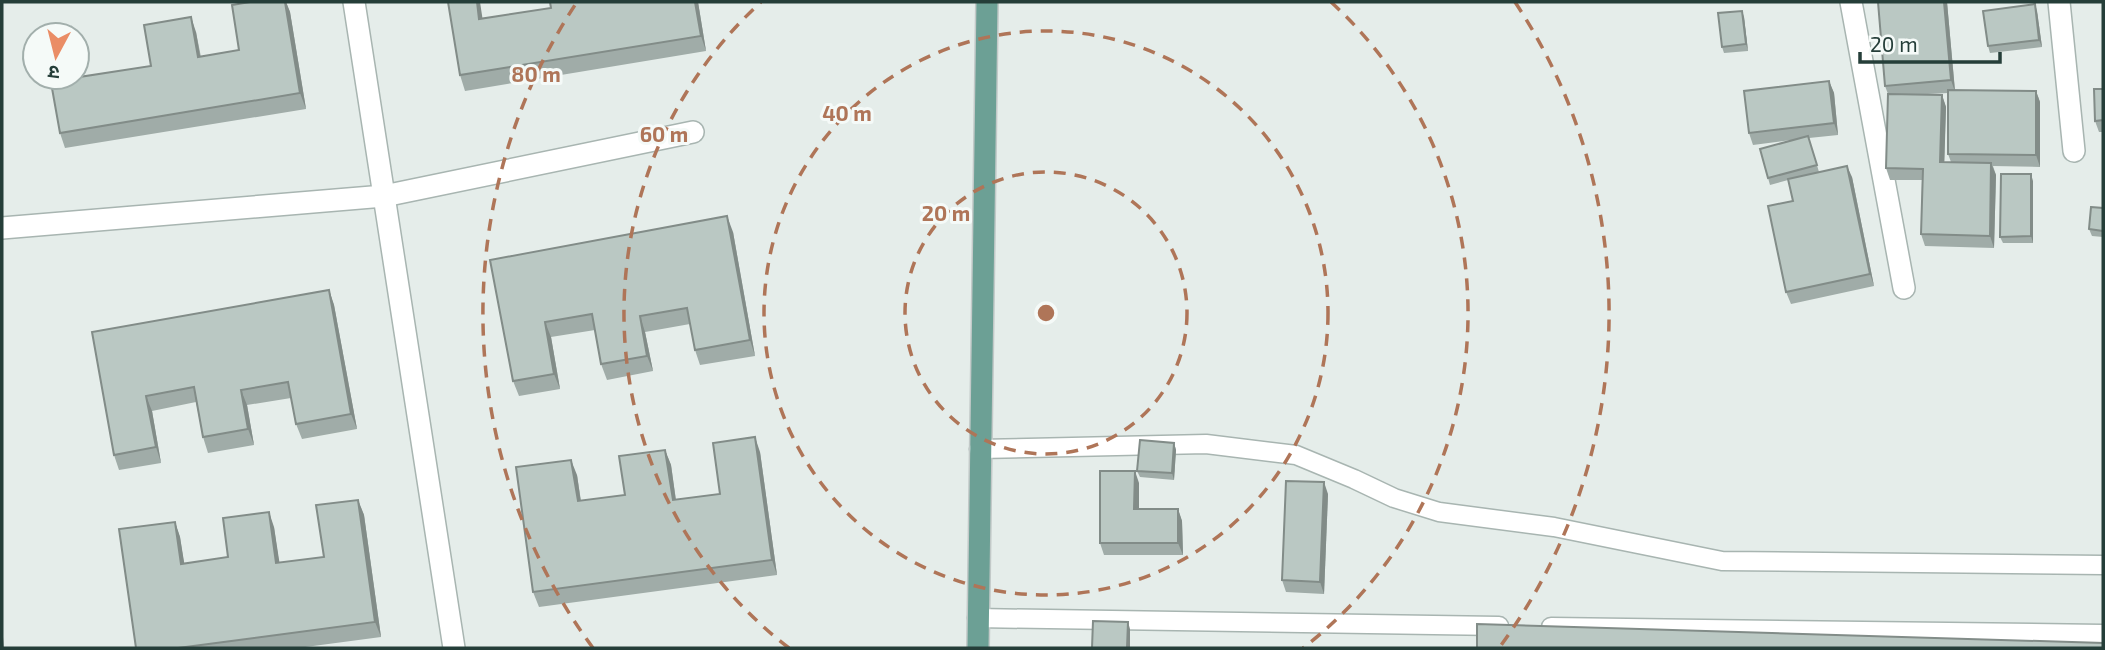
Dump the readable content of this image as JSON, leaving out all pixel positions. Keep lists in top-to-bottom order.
{
  "scale_bar": "20 m",
  "north": "bottom",
  "rings": [
    "80 m",
    "40 m",
    "60 m",
    "20 m"
  ]
}
